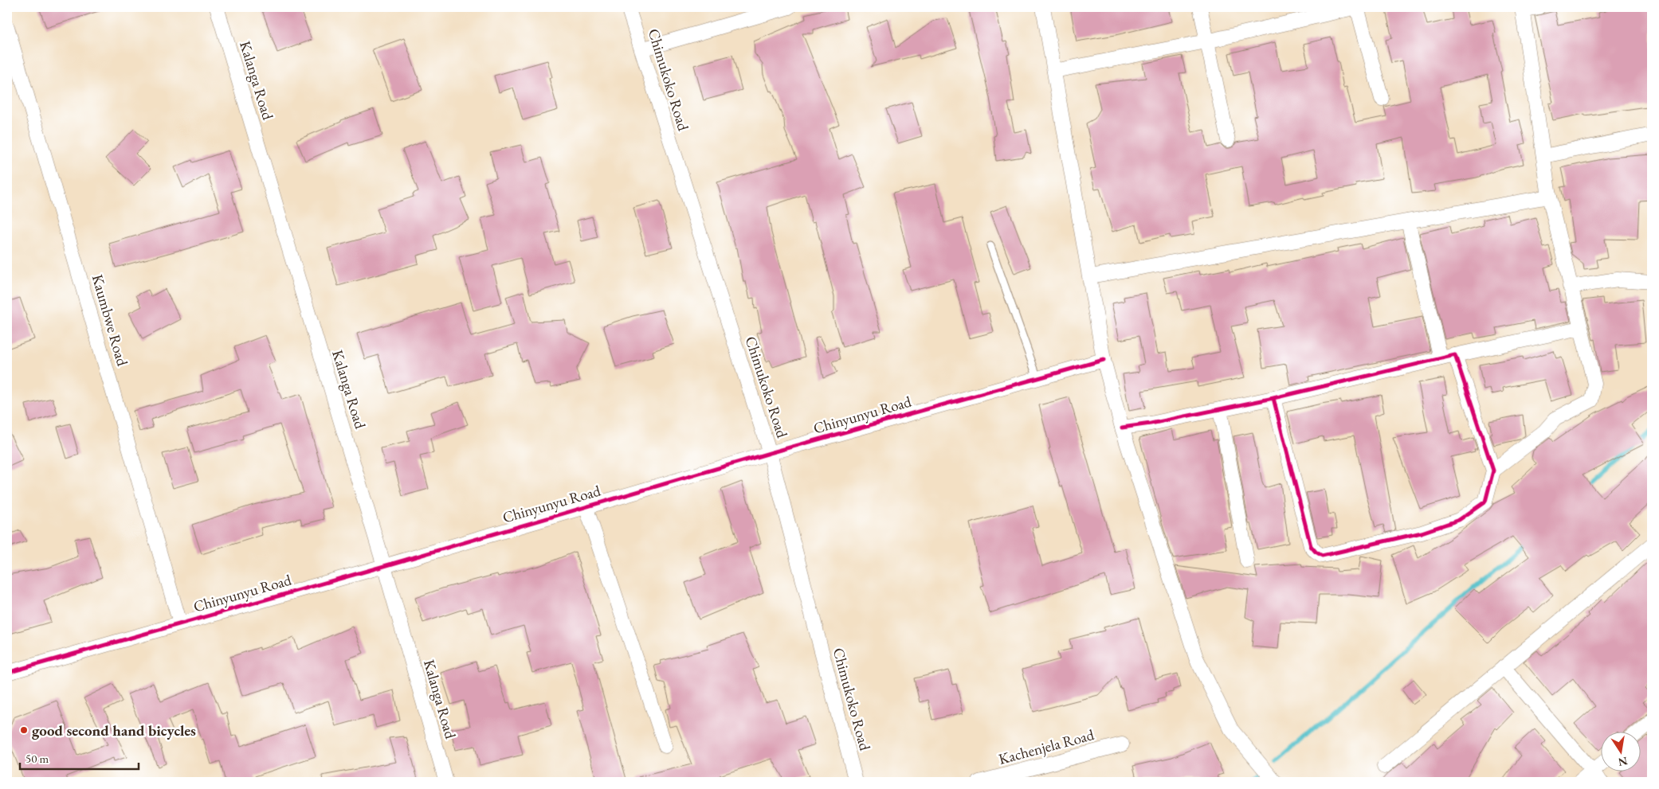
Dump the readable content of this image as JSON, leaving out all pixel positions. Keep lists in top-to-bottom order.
{
  "streets": {
    "street": [
      "Chimukoko Road",
      "Kalanga Road",
      "Kaumbwe Road",
      "Chinyunyu Road",
      "Kachenjela Road"
    ]
  },
  "crossings": [
    ["Chimukoko Road", "Chinyunyu Road"],
    ["Kalanga Road", "Chinyunyu Road"],
    ["Kaumbwe Road", "Chinyunyu Road"]
  ],
  "places": ["good second hand bicycles"],
  "scale_bar": "50 m",
  "north": "bottom"
}
